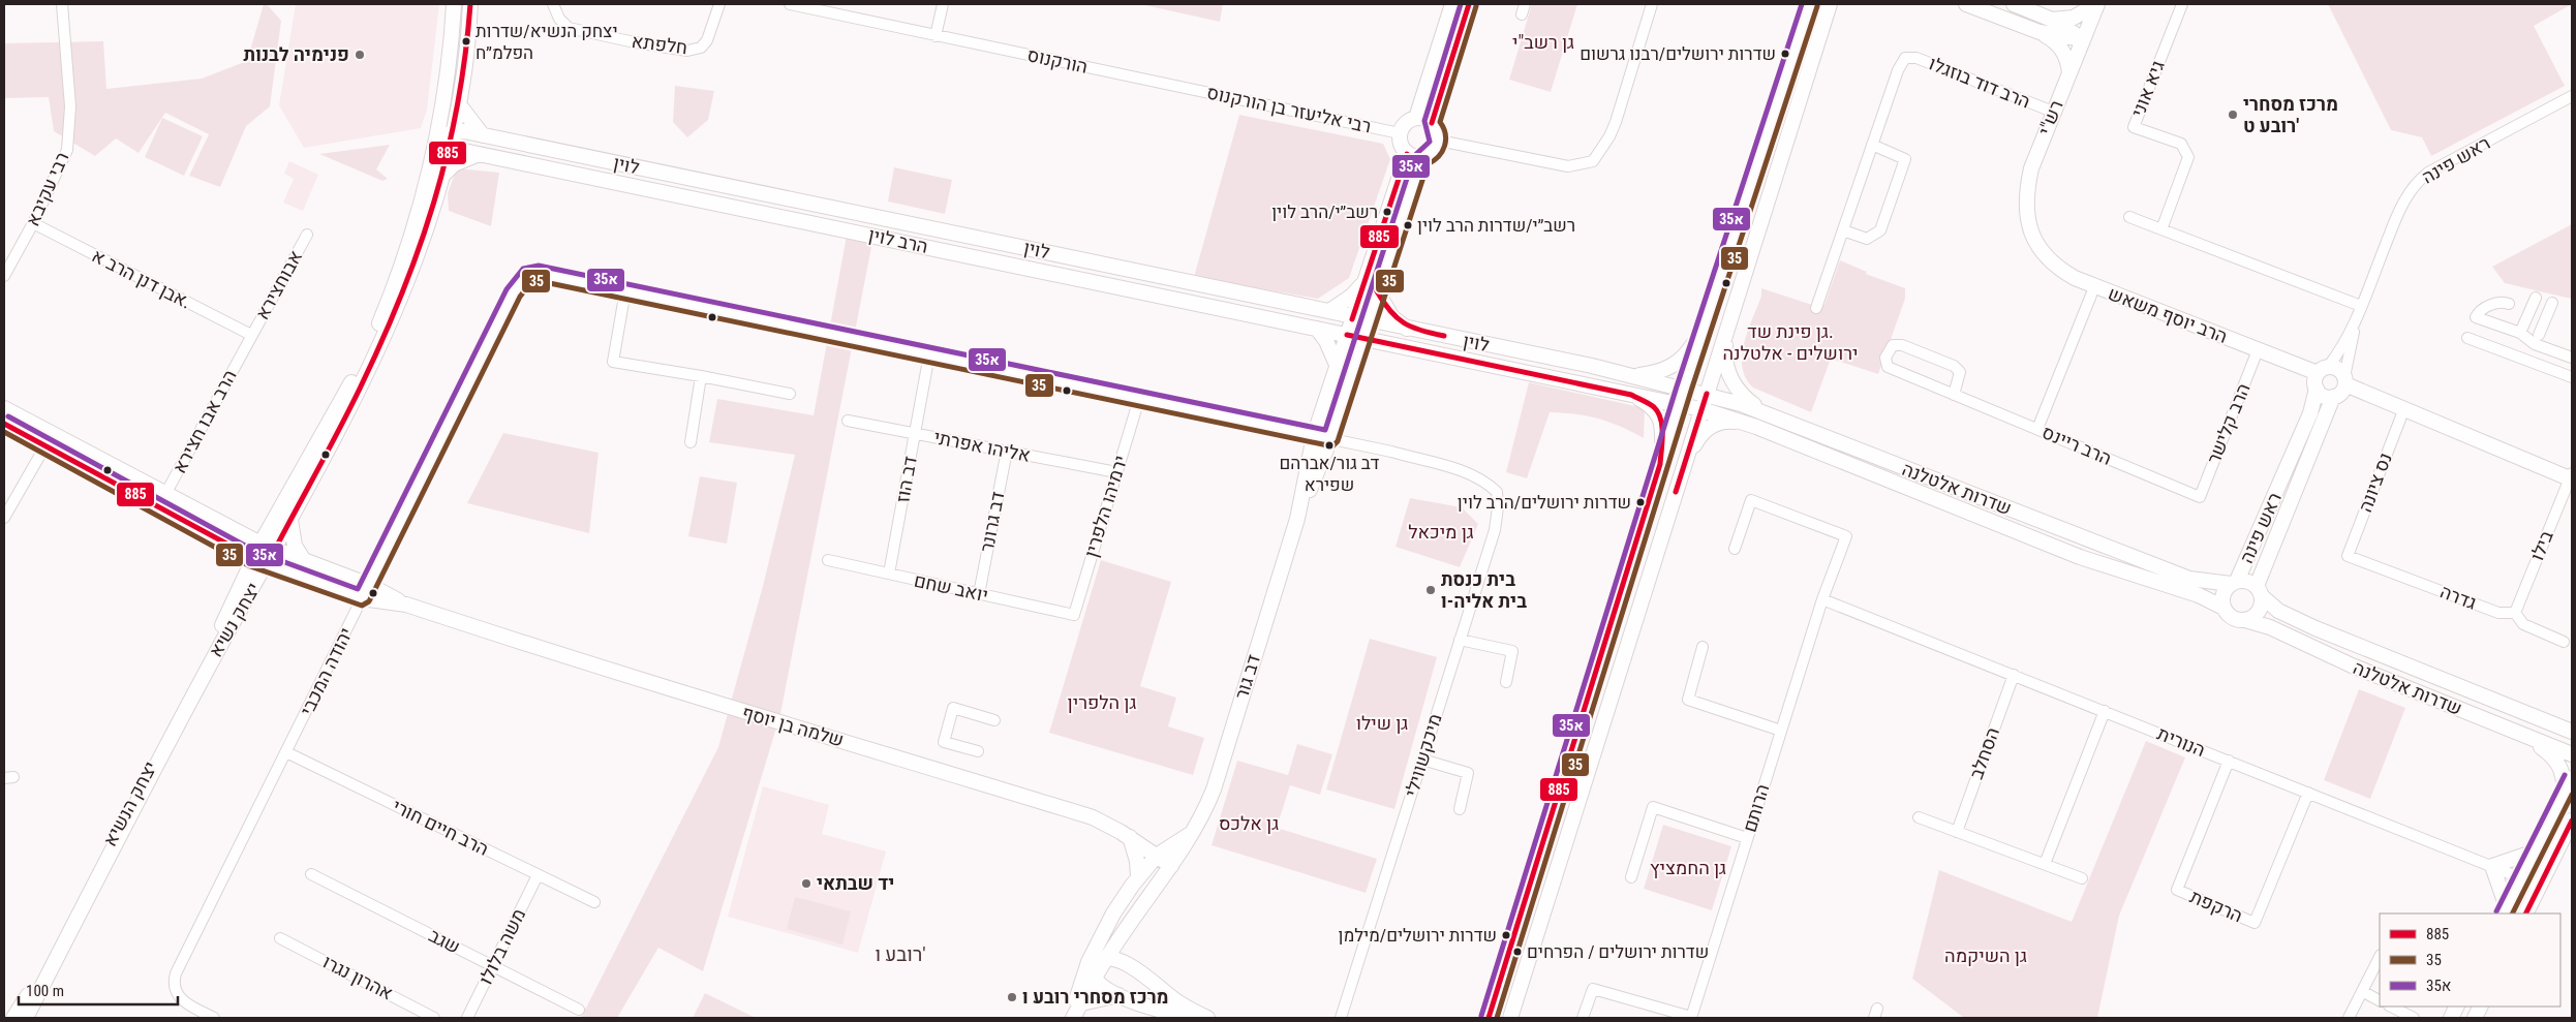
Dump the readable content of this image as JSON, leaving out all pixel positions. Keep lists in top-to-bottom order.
{
  "streets": {
    "main road": [
      "רש\"י",
      "ראש פינה",
      "לוין",
      "הרב לוין",
      "הרב יוסף משאש",
      "שדרות אלטלנה",
      "יצחק נשיא",
      "דב גור",
      "שלמה בן יוסף",
      "יצחק הנשיא"
    ],
    "street": [
      "חלפתא",
      "הורקנוס",
      "הרב דוד בוזגלו",
      "גיא אוני",
      "רבי אליעזר בן הורקנוס",
      "רבי עקיבא",
      "אבן דנן הרב א.",
      "אבוחצירא",
      "הרב אבו חצירא",
      "הרב קלישר",
      "הרב ריינס",
      "אליהו אפרתי",
      "דב הוז",
      "נס ציונה",
      "ירמיהו הלפרין",
      "דב גרונר",
      "בילו",
      "יואב שחם",
      "גדרה",
      "יהודה המכבי",
      "הנורית",
      "הסחלב",
      "מיכקשווילי",
      "הרותם",
      "הרב חיים חורי",
      "הרקפת",
      "שגב",
      "משה בלולו",
      "אהרון נגרו"
    ]
  },
  "crossings": [
    ["הורקנוס", "רבי אליעזר בן הורקנוס"],
    ["הרב דוד בוזגלו", "רש\"י"],
    ["רבי אליעזר בן הורקנוס", "דב גור"],
    ["רש\"י", "הרב יוסף משאש"],
    ["ראש פינה", "הרב יוסף משאש"],
    ["ראש פינה", "שדרות אלטלנה"],
    ["לוין", "שדרות אלטלנה"],
    ["לוין", "יצחק נשיא"],
    ["לוין", "דב גור"],
    ["רבי עקיבא", "אבן דנן הרב א."],
    ["הרב לוין", "שדרות אלטלנה"],
    ["הרב לוין", "יצחק נשיא"],
    ["הרב לוין", "דב גור"],
    ["אבן דנן הרב א.", "אבוחצירא"],
    ["אבן דנן הרב א.", "הרב אבו חצירא"],
    ["אבוחצירא", "הרב אבו חצירא"],
    ["הרב יוסף משאש", "הרב קלישר"],
    ["הרב יוסף משאש", "נס ציונה"],
    ["הרב יוסף משאש", "בילו"],
    ["הרב אבו חצירא", "שלמה בן יוסף"],
    ["הרב קלישר", "הרב ריינס"],
    ["אליהו אפרתי", "דב הוז"],
    ["אליהו אפרתי", "ירמיהו הלפרין"],
    ["אליהו אפרתי", "דב גרונר"],
    ["דב הוז", "יואב שחם"],
    ["נס ציונה", "גדרה"],
    ["ירמיהו הלפרין", "יואב שחם"],
    ["דב גרונר", "יואב שחם"],
    ["בילו", "גדרה"],
    ["יצחק נשיא", "שלמה בן יוסף"],
    ["יצחק נשיא", "יצחק הנשיא"],
    ["יהודה המכבי", "שלמה בן יוסף"],
    ["יהודה המכבי", "הרב חיים חורי"],
    ["דב גור", "שלמה בן יוסף"],
    ["דב גור", "מיכקשווילי"],
    ["הנורית", "הסחלב"],
    ["הנורית", "הרותם"],
    ["הנורית", "הרקפת"],
    ["הרב חיים חורי", "משה בלולו"],
    ["שגב", "משה בלולו"]
  ],
  "districts": ["רובע ו'"],
  "parks": [
    "גן רשב\"י",
    "גן פינת שד. ירושלים - אלטלנה",
    "גן מיכאל",
    "גן הלפרין",
    "גן שילו",
    "גן אלכס",
    "גן החמציץ",
    "גן השיקמה"
  ],
  "places": [
    "יצחק הנשיא/שדרות הפלמ״ח",
    "שדרות ירושלים/רבנו גרשום",
    "פנימיה לבנות",
    "מרכז מסחרי רובע ט'",
    "רשב״י/הרב לוין",
    "רשב״י/שדרות הרב לוין",
    "דב גור/אברהם שפירא",
    "שדרות ירושלים/הרב לוין",
    "בית כנסת בית אליה-ו",
    "יד שבתאי",
    "שדרות ירושלים/מילמן",
    "שדרות ירושלים / הפרחים",
    "מרכז מסחרי רובע ו"
  ],
  "lines": ["transit line 885", "transit line 35א", "transit line 35"],
  "legend": ["885", "35", "35א"],
  "scale_bar": "100 m"
}
